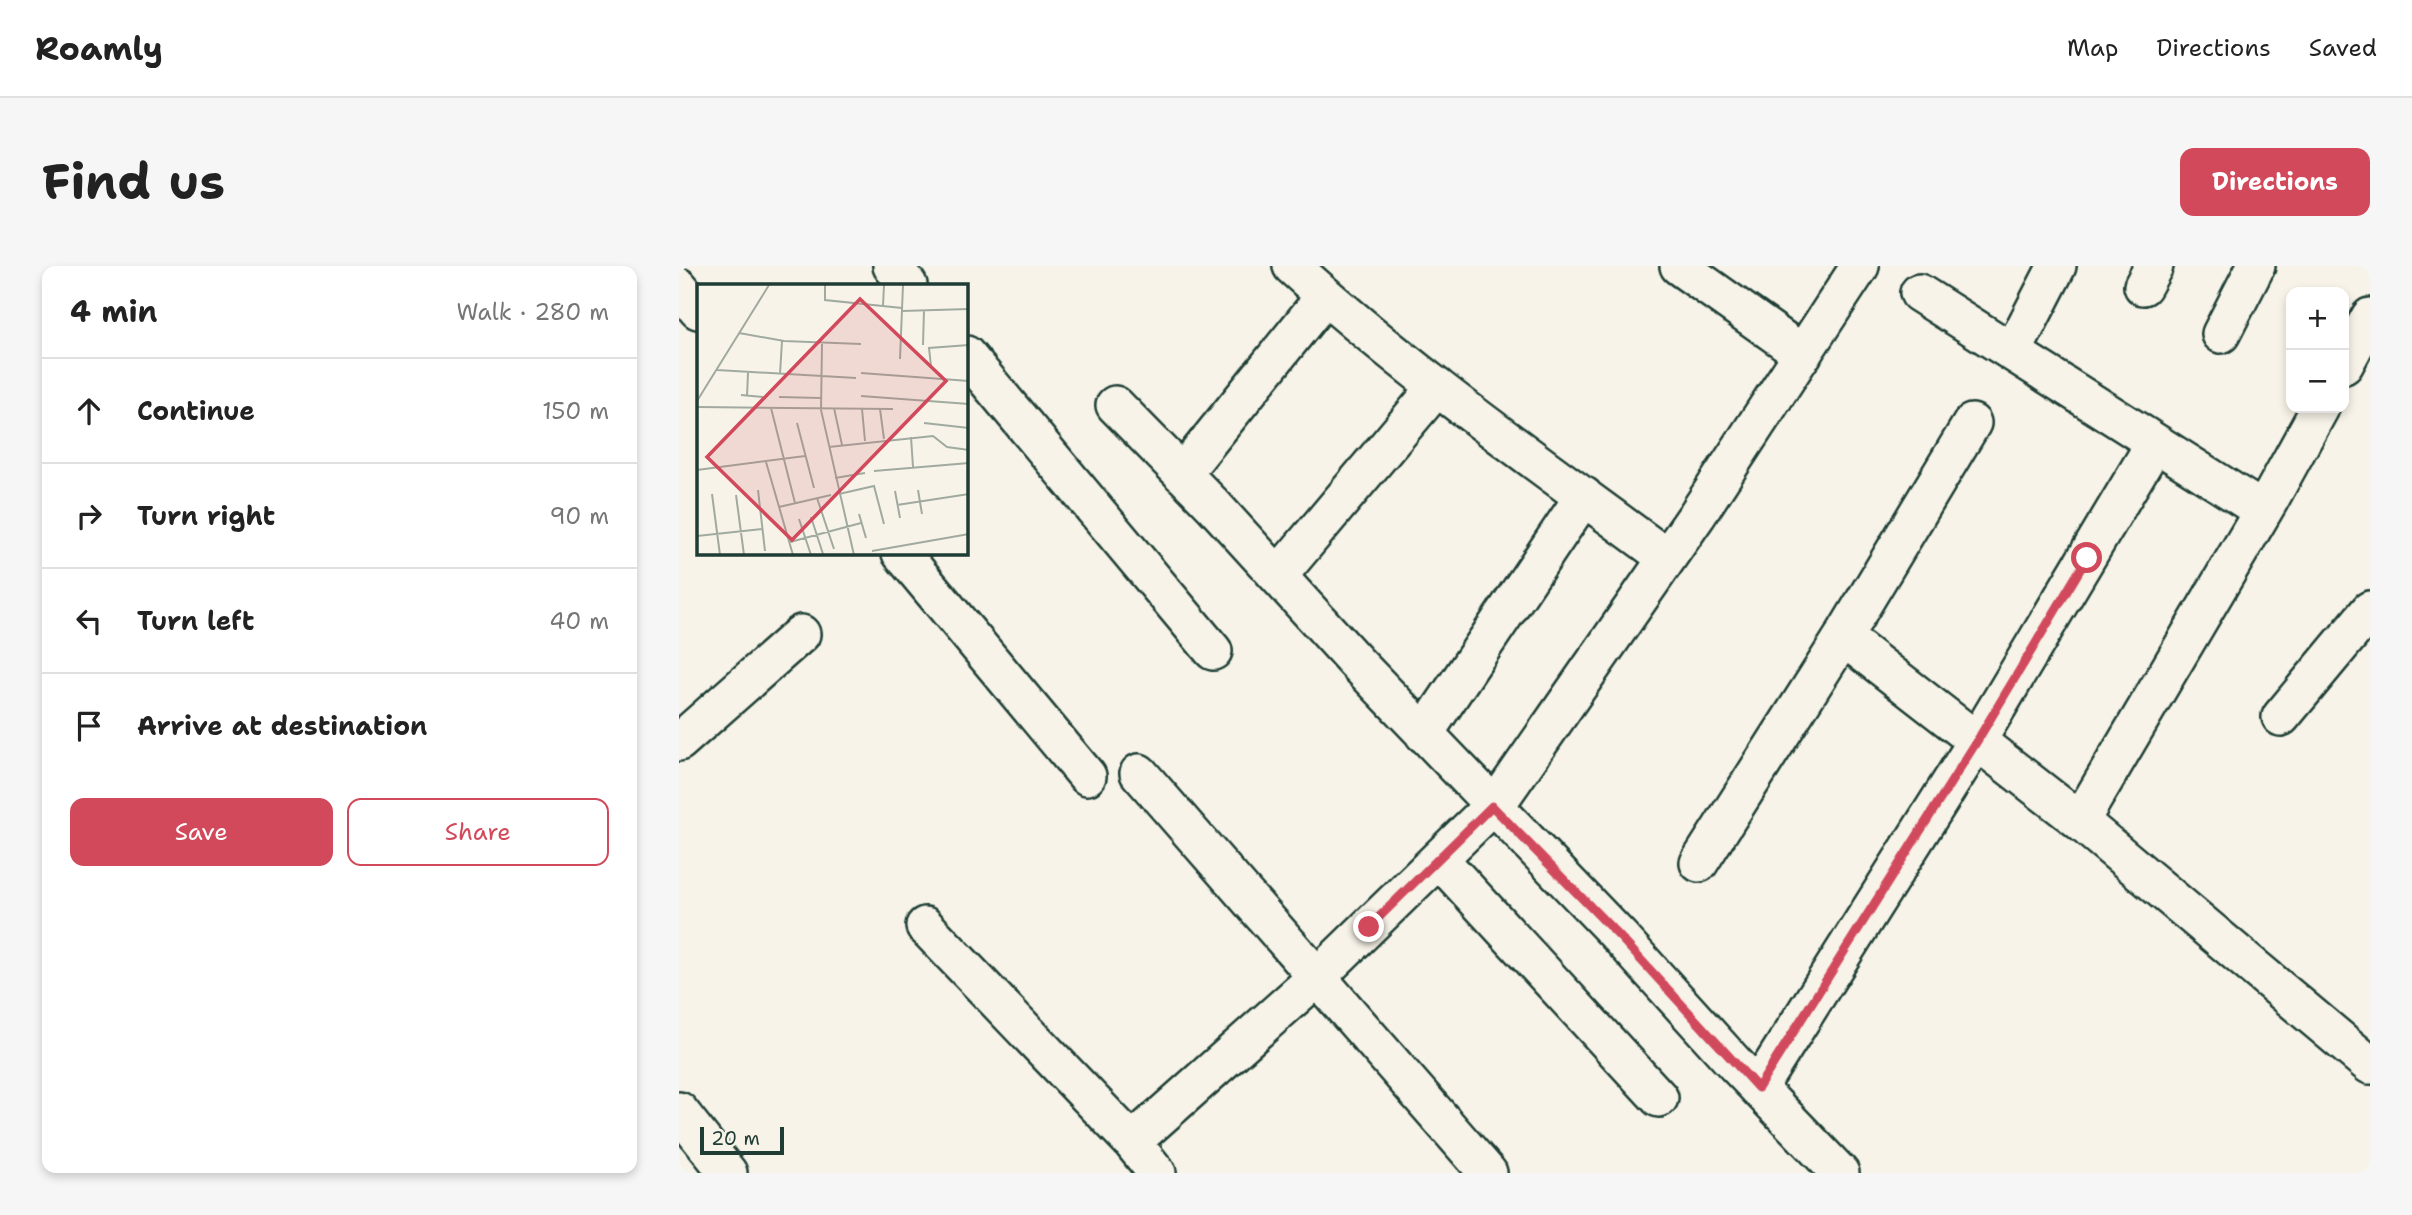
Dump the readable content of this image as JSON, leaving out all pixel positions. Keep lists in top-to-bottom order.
{
  "scale_bar": "20 m",
  "page": {
    "header": "Roamly",
    "nav": ["Map", "Directions", "Saved"],
    "buttons": [
      "Directions",
      ["Save", "Share"]
    ],
    "title": "Find us",
    "heading": ["4 min", "Walk · 280 m"],
    "map_buttons": ["+", "−"],
    "list": [
      ["Continue", "150 m"],
      ["Turn right", "90 m"],
      ["Turn left", "40 m"],
      "Arrive at destination"
    ],
    "scale": "20 m"
  }
}
